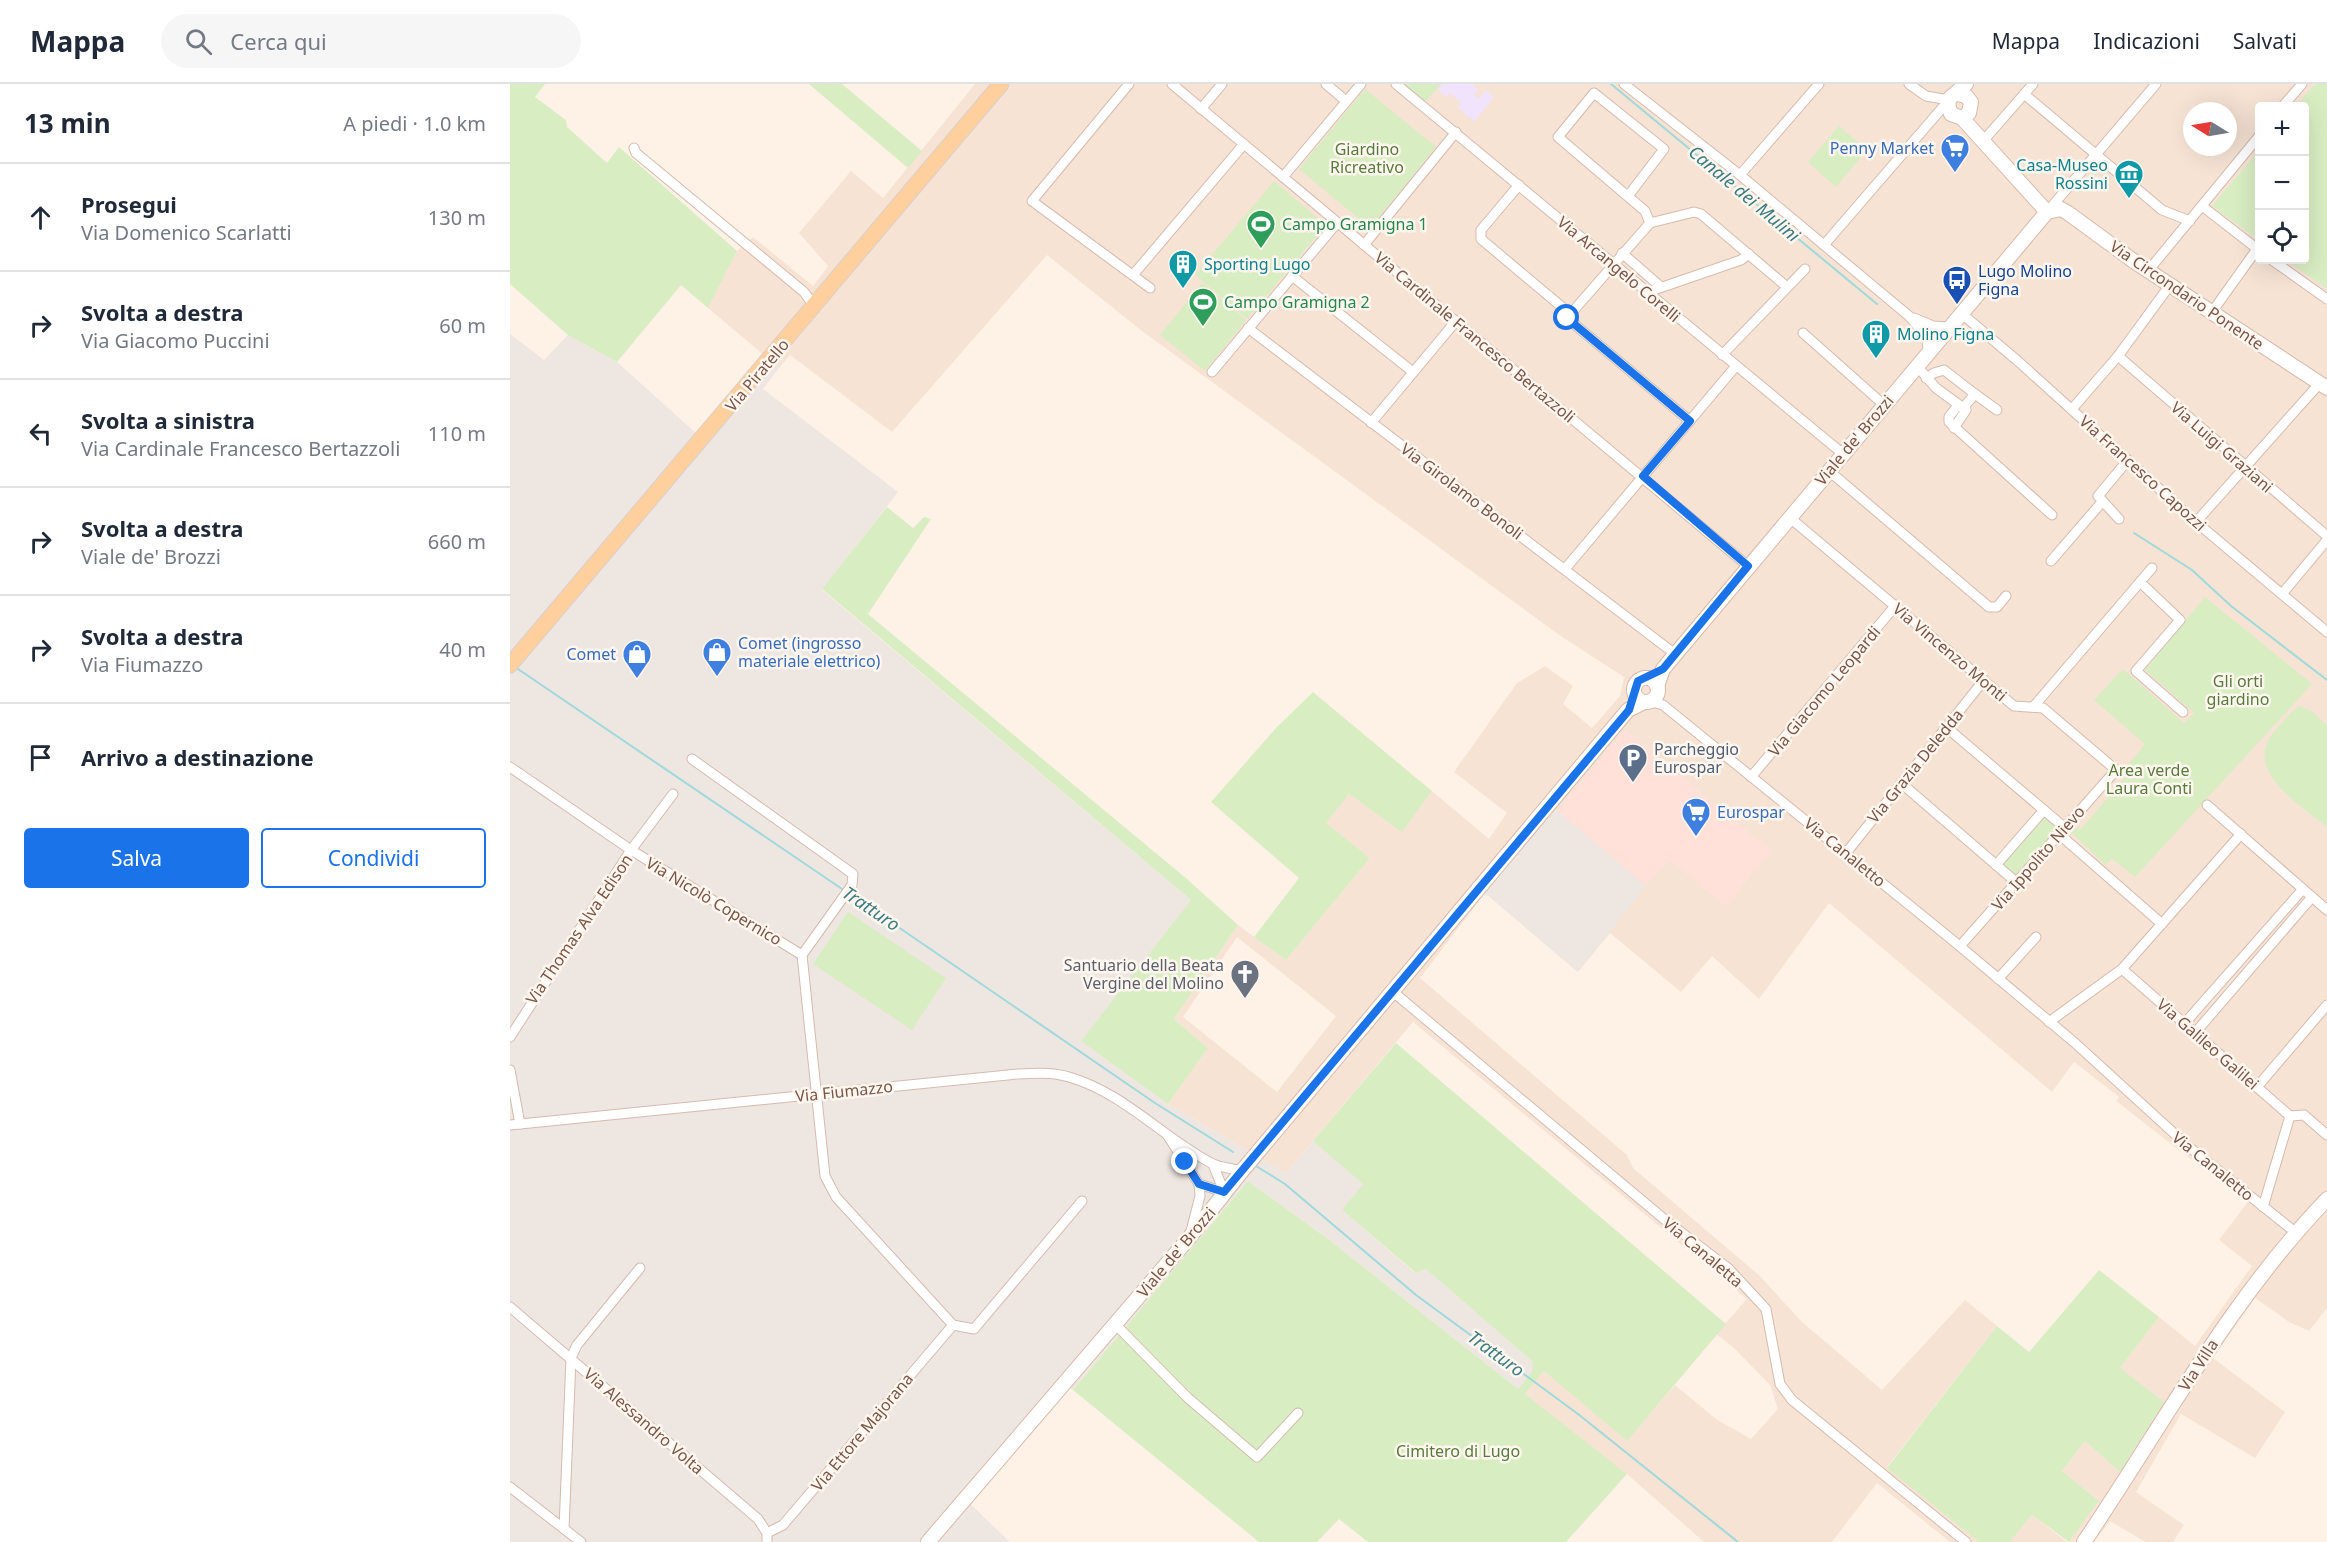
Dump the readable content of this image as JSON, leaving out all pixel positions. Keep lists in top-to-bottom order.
{
  "streets": {
    "main road": ["Via Piratello"],
    "street": [
      "Via Arcangelo Corelli",
      "Via Circondario Ponente",
      "Via Cardinale Francesco Bertazzoli",
      "Viale de' Brozzi",
      "Via Luigi Graziani",
      "Via Francesco Capozzi",
      "Via Girolamo Bonoli",
      "Via Vincenzo Monti",
      "Via Giacomo Leopardi",
      "Via Grazia Deledda",
      "Via Canaletto",
      "Via Ippolito Nievo",
      "Via Nicolò Copernico",
      "Via Thomas Alva Edison",
      "Via Galileo Galilei",
      "Via Fiumazzo",
      "Via Canaletta",
      "Via Villa",
      "Via Alessandro Volta",
      "Via Ettore Majorana"
    ]
  },
  "crossings": [
    ["Via Arcangelo Corelli", "Viale de' Brozzi"],
    ["Via Circondario Ponente", "Viale de' Brozzi"],
    ["Via Cardinale Francesco Bertazzoli", "Viale de' Brozzi"],
    ["Viale de' Brozzi", "Via Francesco Capozzi"],
    ["Viale de' Brozzi", "Via Girolamo Bonoli"],
    ["Viale de' Brozzi", "Via Vincenzo Monti"],
    ["Viale de' Brozzi", "Via Canaletto"],
    ["Viale de' Brozzi", "Via Fiumazzo"],
    ["Viale de' Brozzi", "Via Canaletta"],
    ["Via Vincenzo Monti", "Via Giacomo Leopardi"],
    ["Via Vincenzo Monti", "Via Grazia Deledda"],
    ["Via Vincenzo Monti", "Via Ippolito Nievo"],
    ["Via Giacomo Leopardi", "Via Canaletto"],
    ["Via Grazia Deledda", "Via Canaletto"],
    ["Via Canaletto", "Via Ippolito Nievo"],
    ["Via Canaletto", "Via Villa"],
    ["Via Nicolò Copernico", "Via Thomas Alva Edison"],
    ["Via Alessandro Volta", "Via Ettore Majorana"]
  ],
  "water": ["Canale dei Mulini", "Tratturo"],
  "parks": [
    "Giardino Ricreativo",
    "Gli orti giardino",
    "Area verde Laura Conti",
    "Cimitero di Lugo"
  ],
  "places": {
    "supermarket": ["Penny Market", "Eurospar"],
    "museum": ["Casa-Museo Rossini"],
    "sports": ["Campo Gramigna 1", "Campo Gramigna 2"],
    "building": ["Sporting Lugo", "Molino Figna"],
    "bus stop": ["Lugo Molino Figna"],
    "shop": ["Comet (ingrosso materiale elettrico)", "Comet"],
    "parking": ["Parcheggio Eurospar"],
    "church": ["Santuario della Beata Vergine del Molino"]
  },
  "north": "left",
  "page": {
    "header": "Mappa",
    "search": "Cerca qui",
    "nav": ["Mappa", "Indicazioni", "Salvati"],
    "heading": ["13 min", "A piedi · 1.0 km"],
    "map_buttons": ["+", "−"],
    "list": [
      ["Prosegui", "Via Domenico Scarlatti", "130 m"],
      ["Svolta a destra", "Via Giacomo Puccini", "60 m"],
      ["Svolta a sinistra", "Via Cardinale Francesco Bertazzoli", "110 m"],
      ["Svolta a destra", "Viale de' Brozzi", "660 m"],
      ["Svolta a destra", "Via Fiumazzo", "40 m"],
      "Arrivo a destinazione"
    ],
    "buttons": ["Salva", "Condividi"]
  }
}
